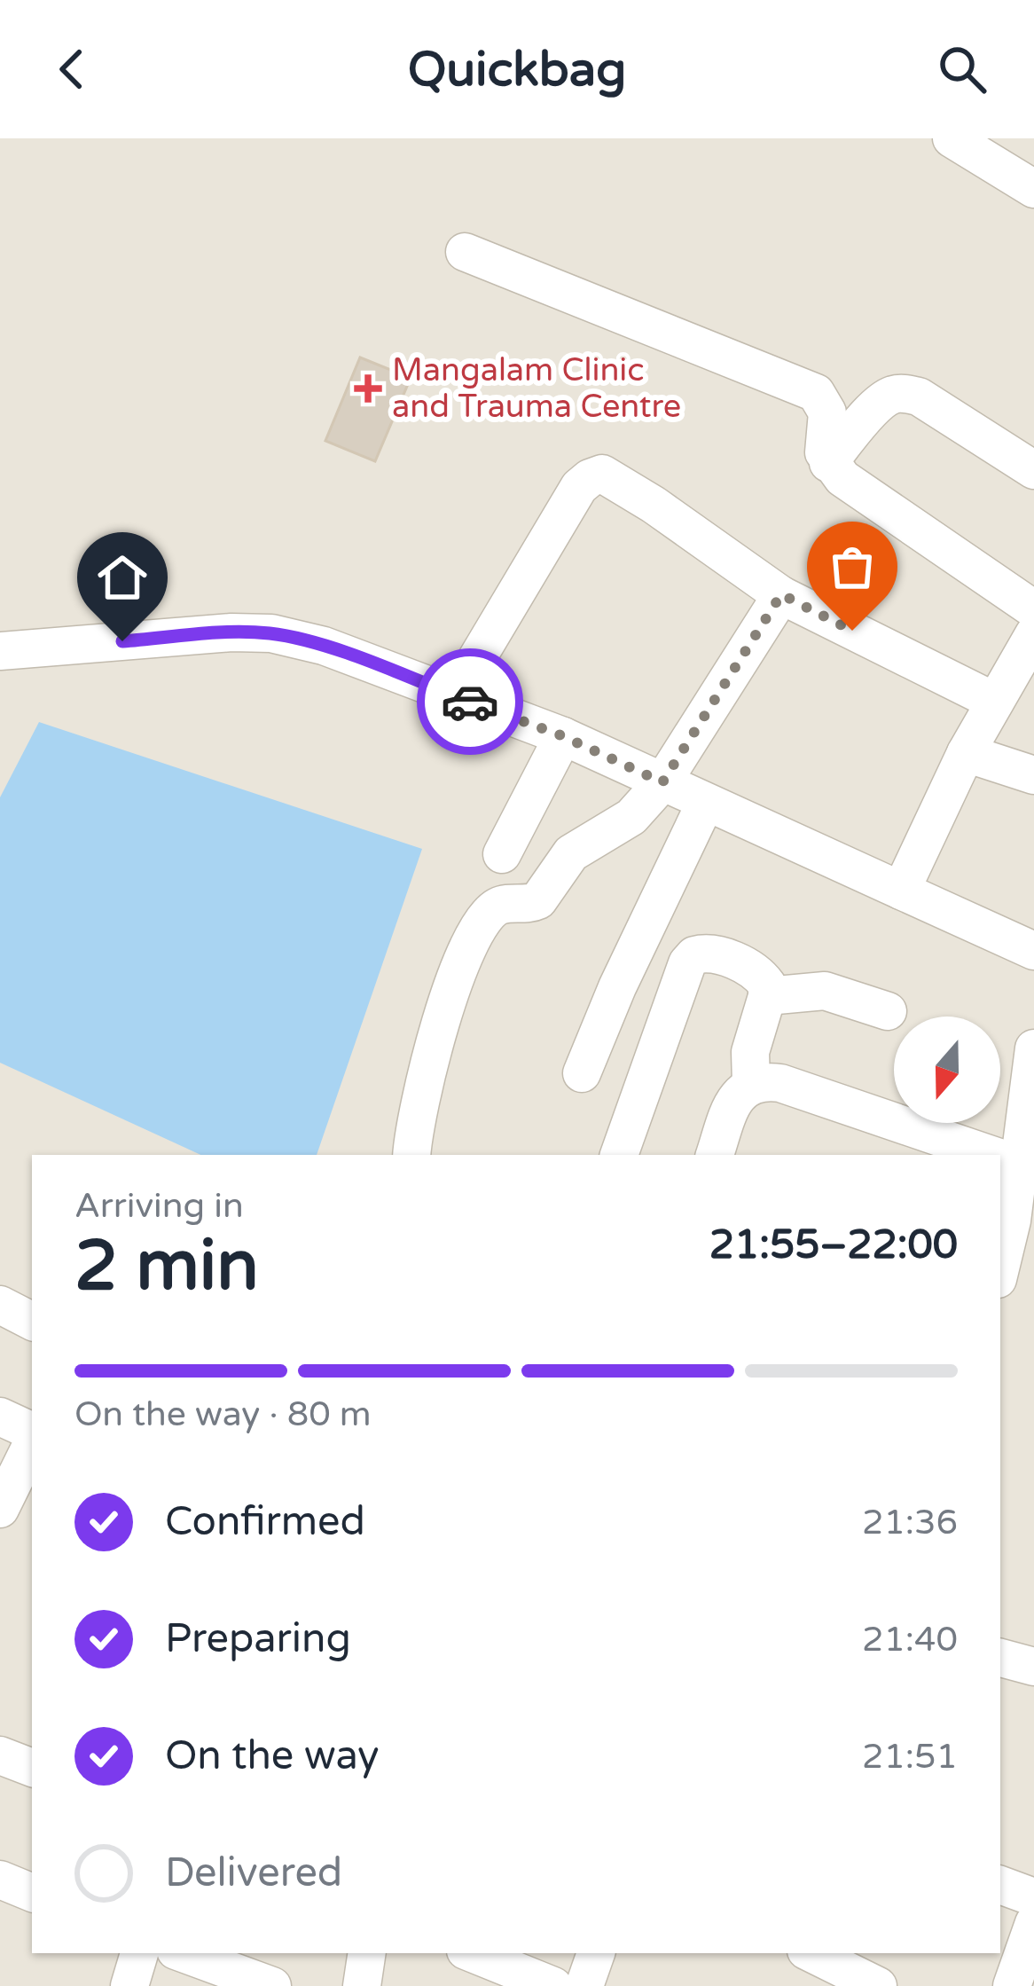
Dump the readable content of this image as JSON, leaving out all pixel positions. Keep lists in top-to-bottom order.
{
  "places": {
    "health": ["Mangalam Clinic and Trauma Centre"]
  },
  "north": "bottom",
  "page": {
    "header": "Quickbag",
    "heading": ["2 min", "Arriving in", "21:55–22:00"],
    "bar": "On the way · 80 m",
    "list": [
      ["Confirmed", "21:36"],
      ["Preparing", "21:40"],
      ["On the way", "21:51"],
      "Delivered"
    ]
  }
}
